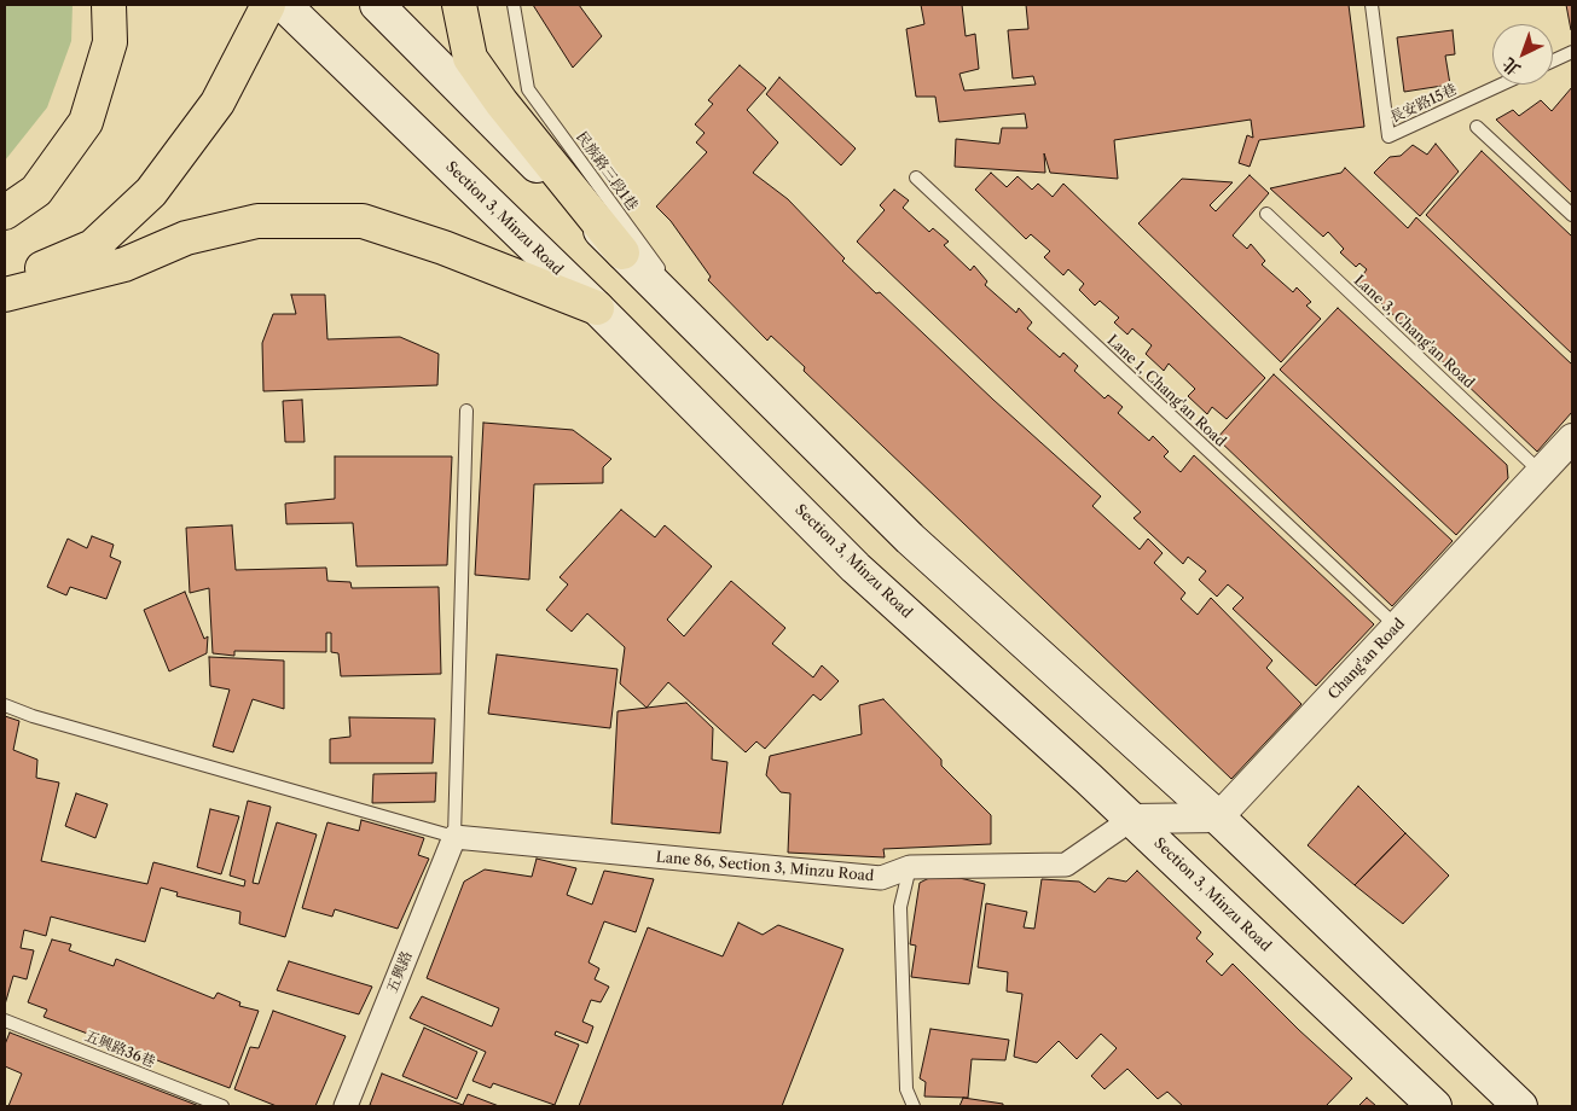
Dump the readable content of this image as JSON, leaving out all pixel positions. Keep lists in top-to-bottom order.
{
  "streets": {
    "main road": ["Section 3, Minzu Road"],
    "street": ["Chang'an Road", "Lane 86, Section 3, Minzu Road", "五興路"],
    "lane": [
      "長安路15巷",
      "民族路三段1巷",
      "Lane 3, Chang'an Road",
      "Lane 1, Chang'an Road",
      "五興路36巷"
    ]
  },
  "crossings": [
    ["Section 3, Minzu Road", "Lane 86, Section 3, Minzu Road"],
    ["Lane 3, Chang'an Road", "Chang'an Road"],
    ["Lane 1, Chang'an Road", "Chang'an Road"],
    ["Lane 86, Section 3, Minzu Road", "五興路"]
  ],
  "north": "bottom left"
}
